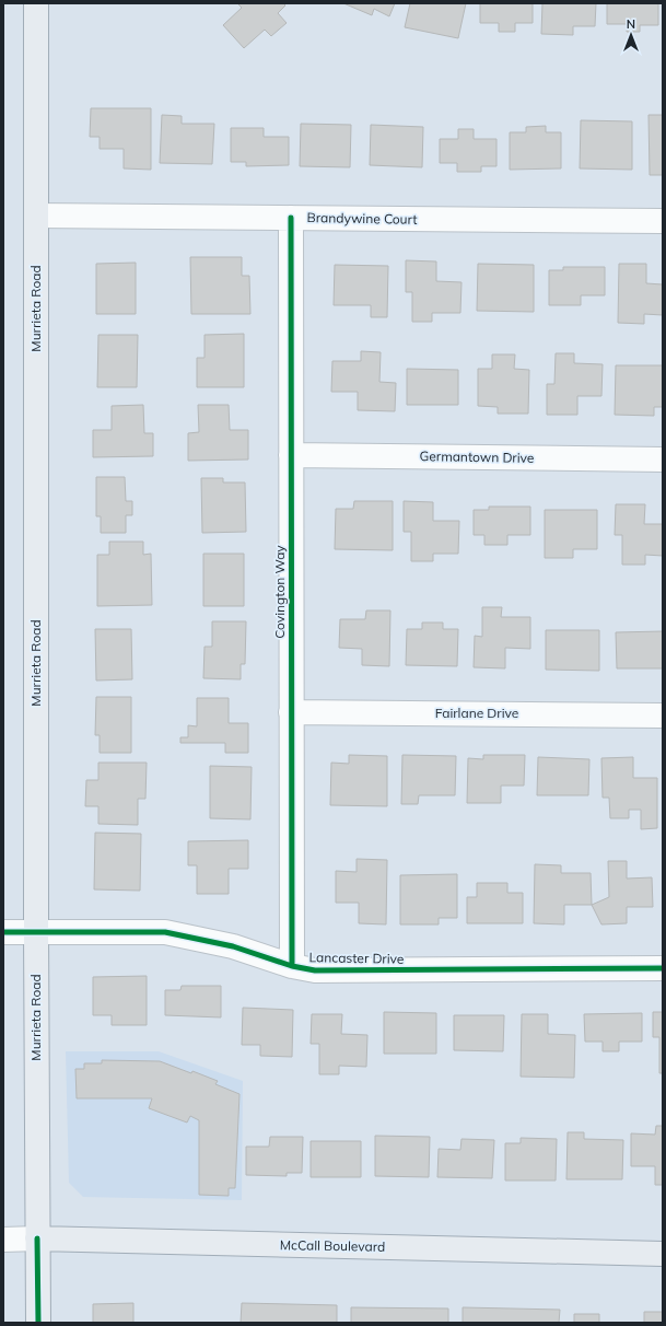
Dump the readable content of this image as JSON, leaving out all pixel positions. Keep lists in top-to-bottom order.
{
  "streets": {
    "main road": ["Murrieta Road", "McCall Boulevard"],
    "street": [
      "Brandywine Court",
      "Germantown Drive",
      "Covington Way",
      "Fairlane Drive",
      "Lancaster Drive"
    ]
  },
  "crossings": [
    ["Brandywine Court", "Murrieta Road"],
    ["Brandywine Court", "Covington Way"],
    ["Murrieta Road", "Lancaster Drive"],
    ["Murrieta Road", "McCall Boulevard"],
    ["Germantown Drive", "Covington Way"],
    ["Covington Way", "Fairlane Drive"],
    ["Covington Way", "Lancaster Drive"]
  ],
  "north": "top"
}
